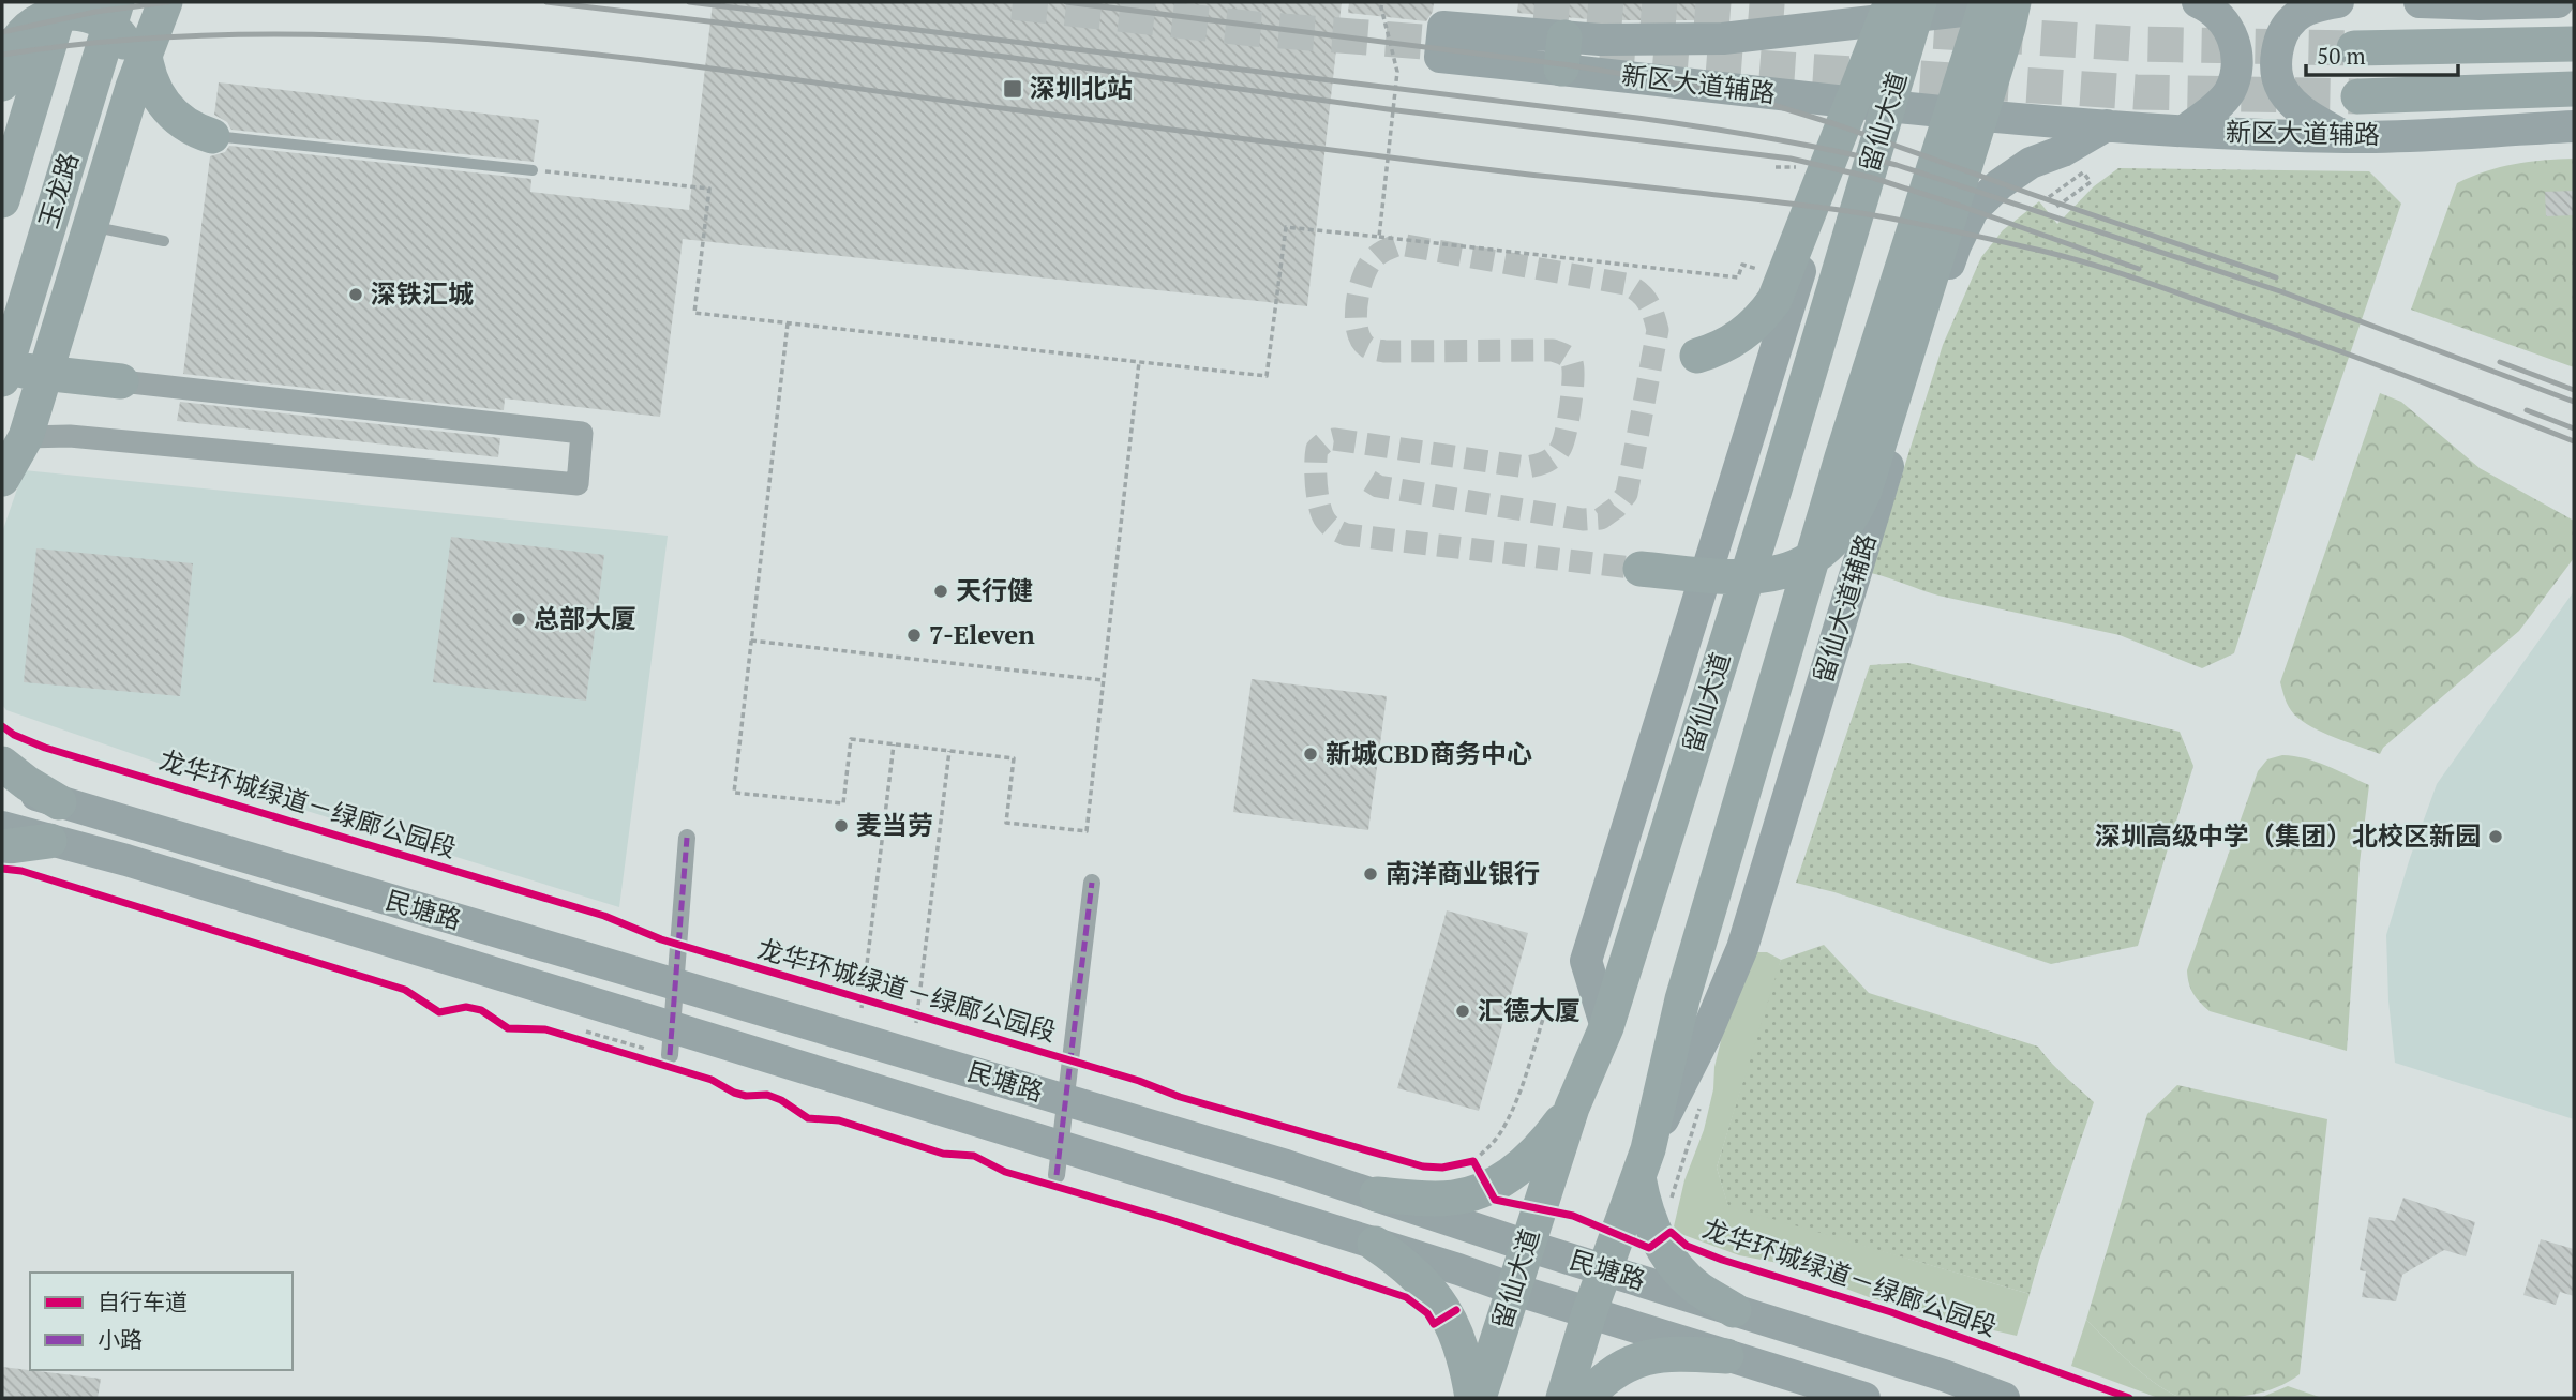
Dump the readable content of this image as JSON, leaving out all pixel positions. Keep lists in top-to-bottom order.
{
  "streets": {
    "main road": [
      "新区大道辅路",
      "留仙大道",
      "玉龙路",
      "留仙大道辅路",
      "民塘路"
    ],
    "cycle path": ["龙华环城绿道－绿廊公园段"]
  },
  "crossings": [
    ["新区大道辅路", "留仙大道辅路"],
    ["留仙大道", "民塘路"]
  ],
  "places": {
    "transit": ["深圳北站"],
    "other": [
      "深铁汇城",
      "天行健",
      "总部大厦",
      "7-Eleven",
      "新城CBD商务中心",
      "麦当劳",
      "深圳高级中学（集团）北校区新园",
      "南洋商业银行",
      "汇德大厦"
    ]
  },
  "legend": ["自行车道", "小路"],
  "scale_bar": "50 m"
}
